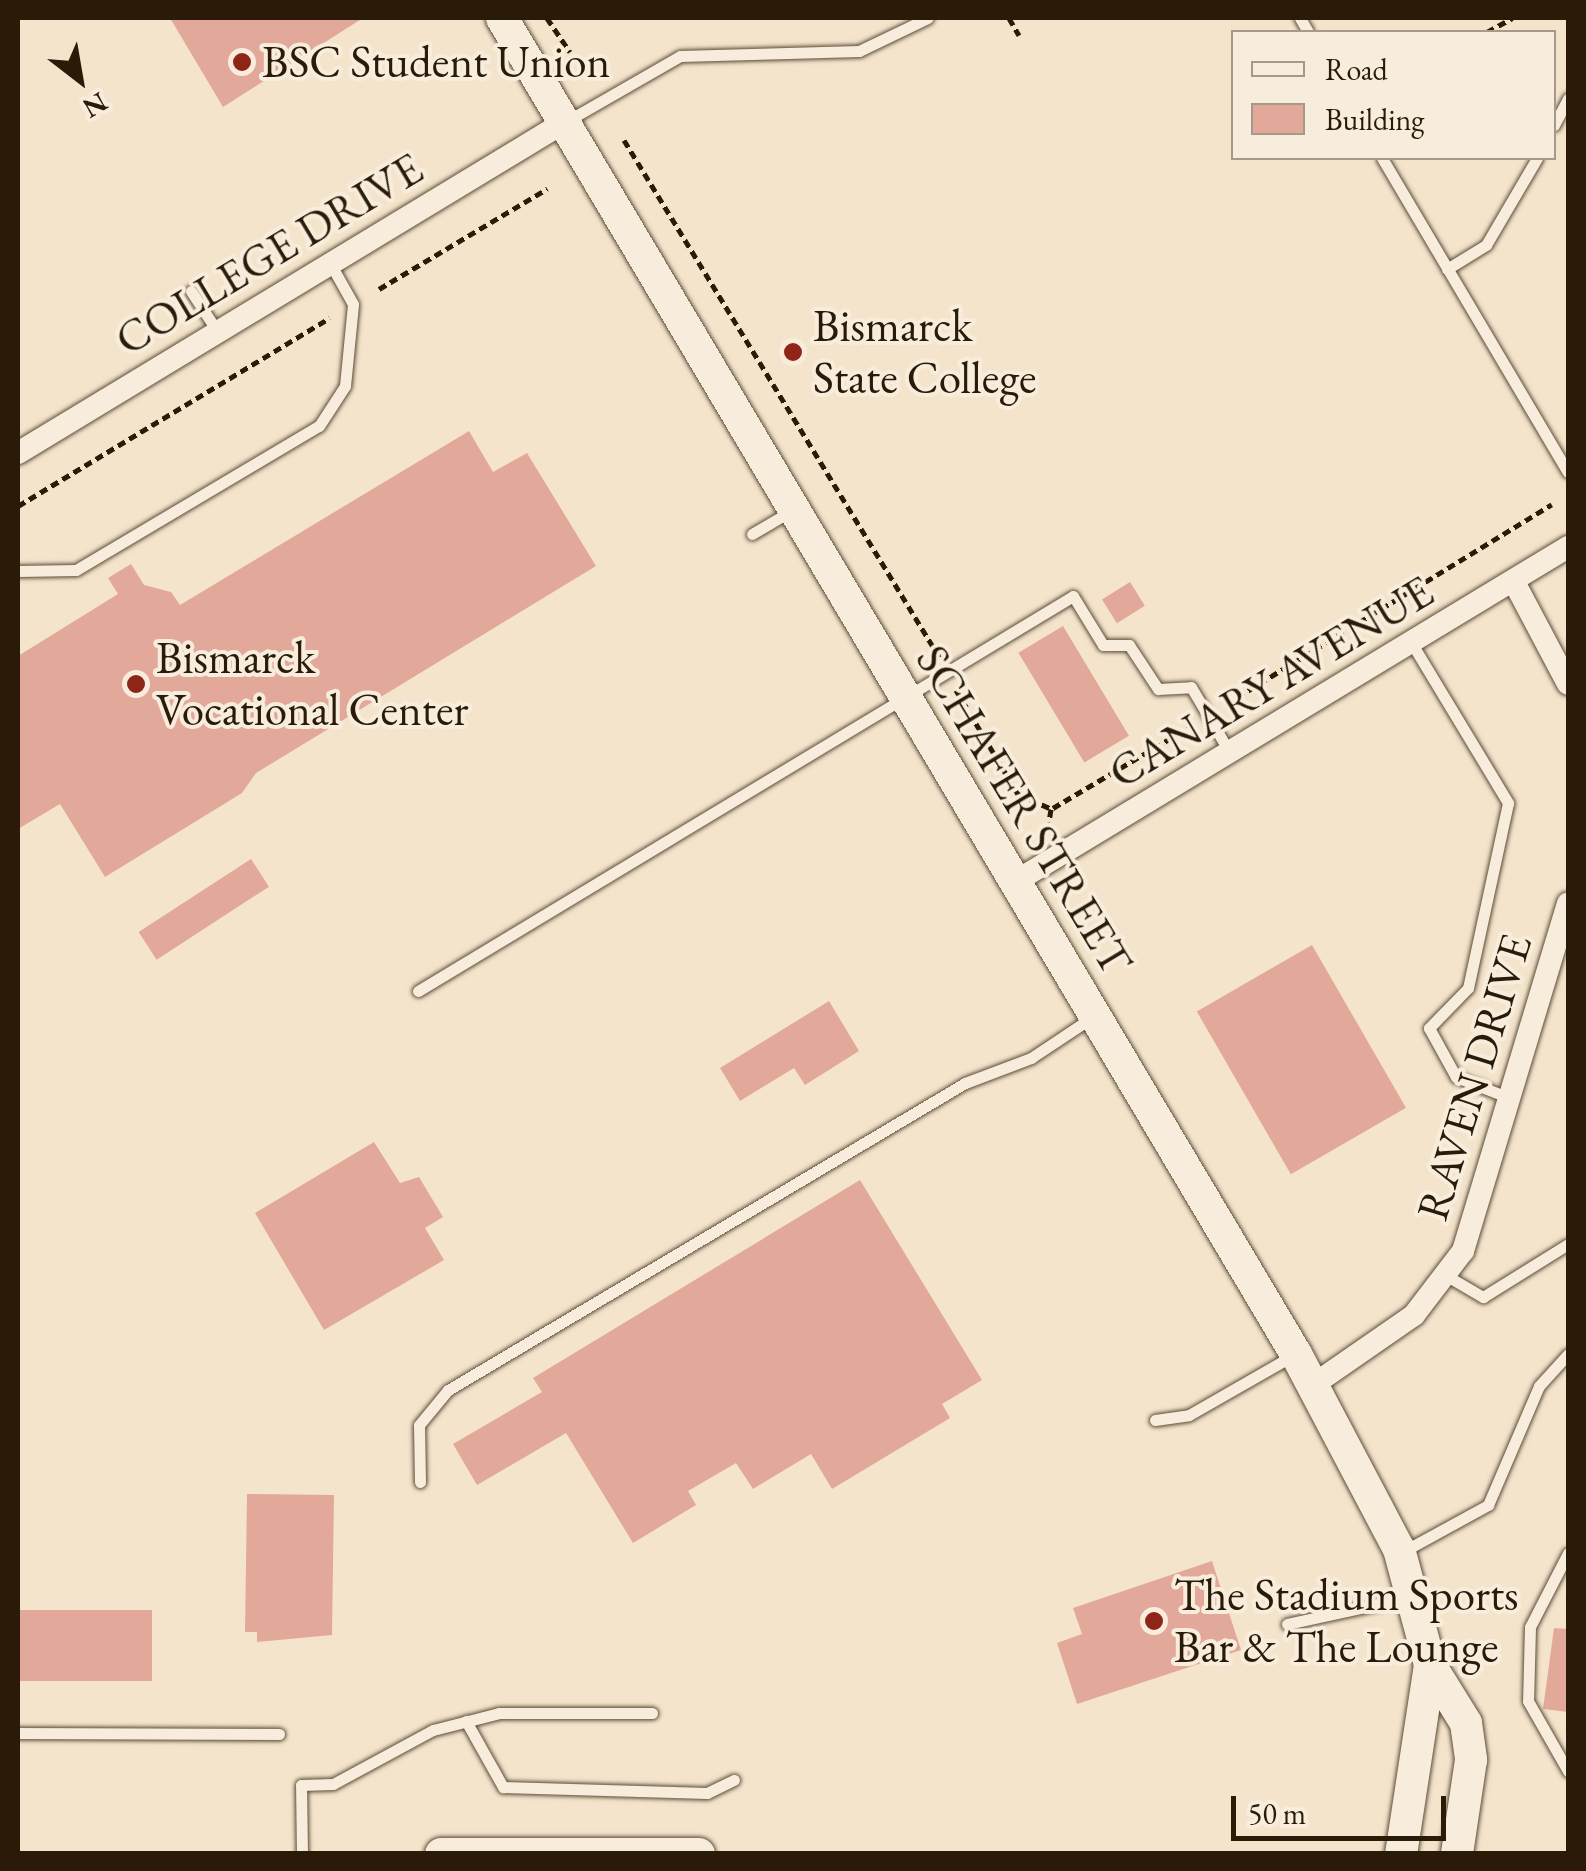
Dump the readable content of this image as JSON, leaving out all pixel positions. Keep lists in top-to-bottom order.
{
  "streets": {
    "street": [
      "COLLEGE DRIVE",
      "CANARY AVENUE",
      "SCHAFER STREET",
      "RAVEN DRIVE"
    ]
  },
  "crossings": [
    ["COLLEGE DRIVE", "SCHAFER STREET"],
    ["CANARY AVENUE", "SCHAFER STREET"],
    ["SCHAFER STREET", "RAVEN DRIVE"]
  ],
  "places": [
    "BSC Student Union",
    "Bismarck State College",
    "Bismarck Vocational Center",
    "The Stadium Sports Bar & The Lounge"
  ],
  "legend": ["Road", "Building"],
  "scale_bar": "50 m",
  "north": "bottom right"
}
